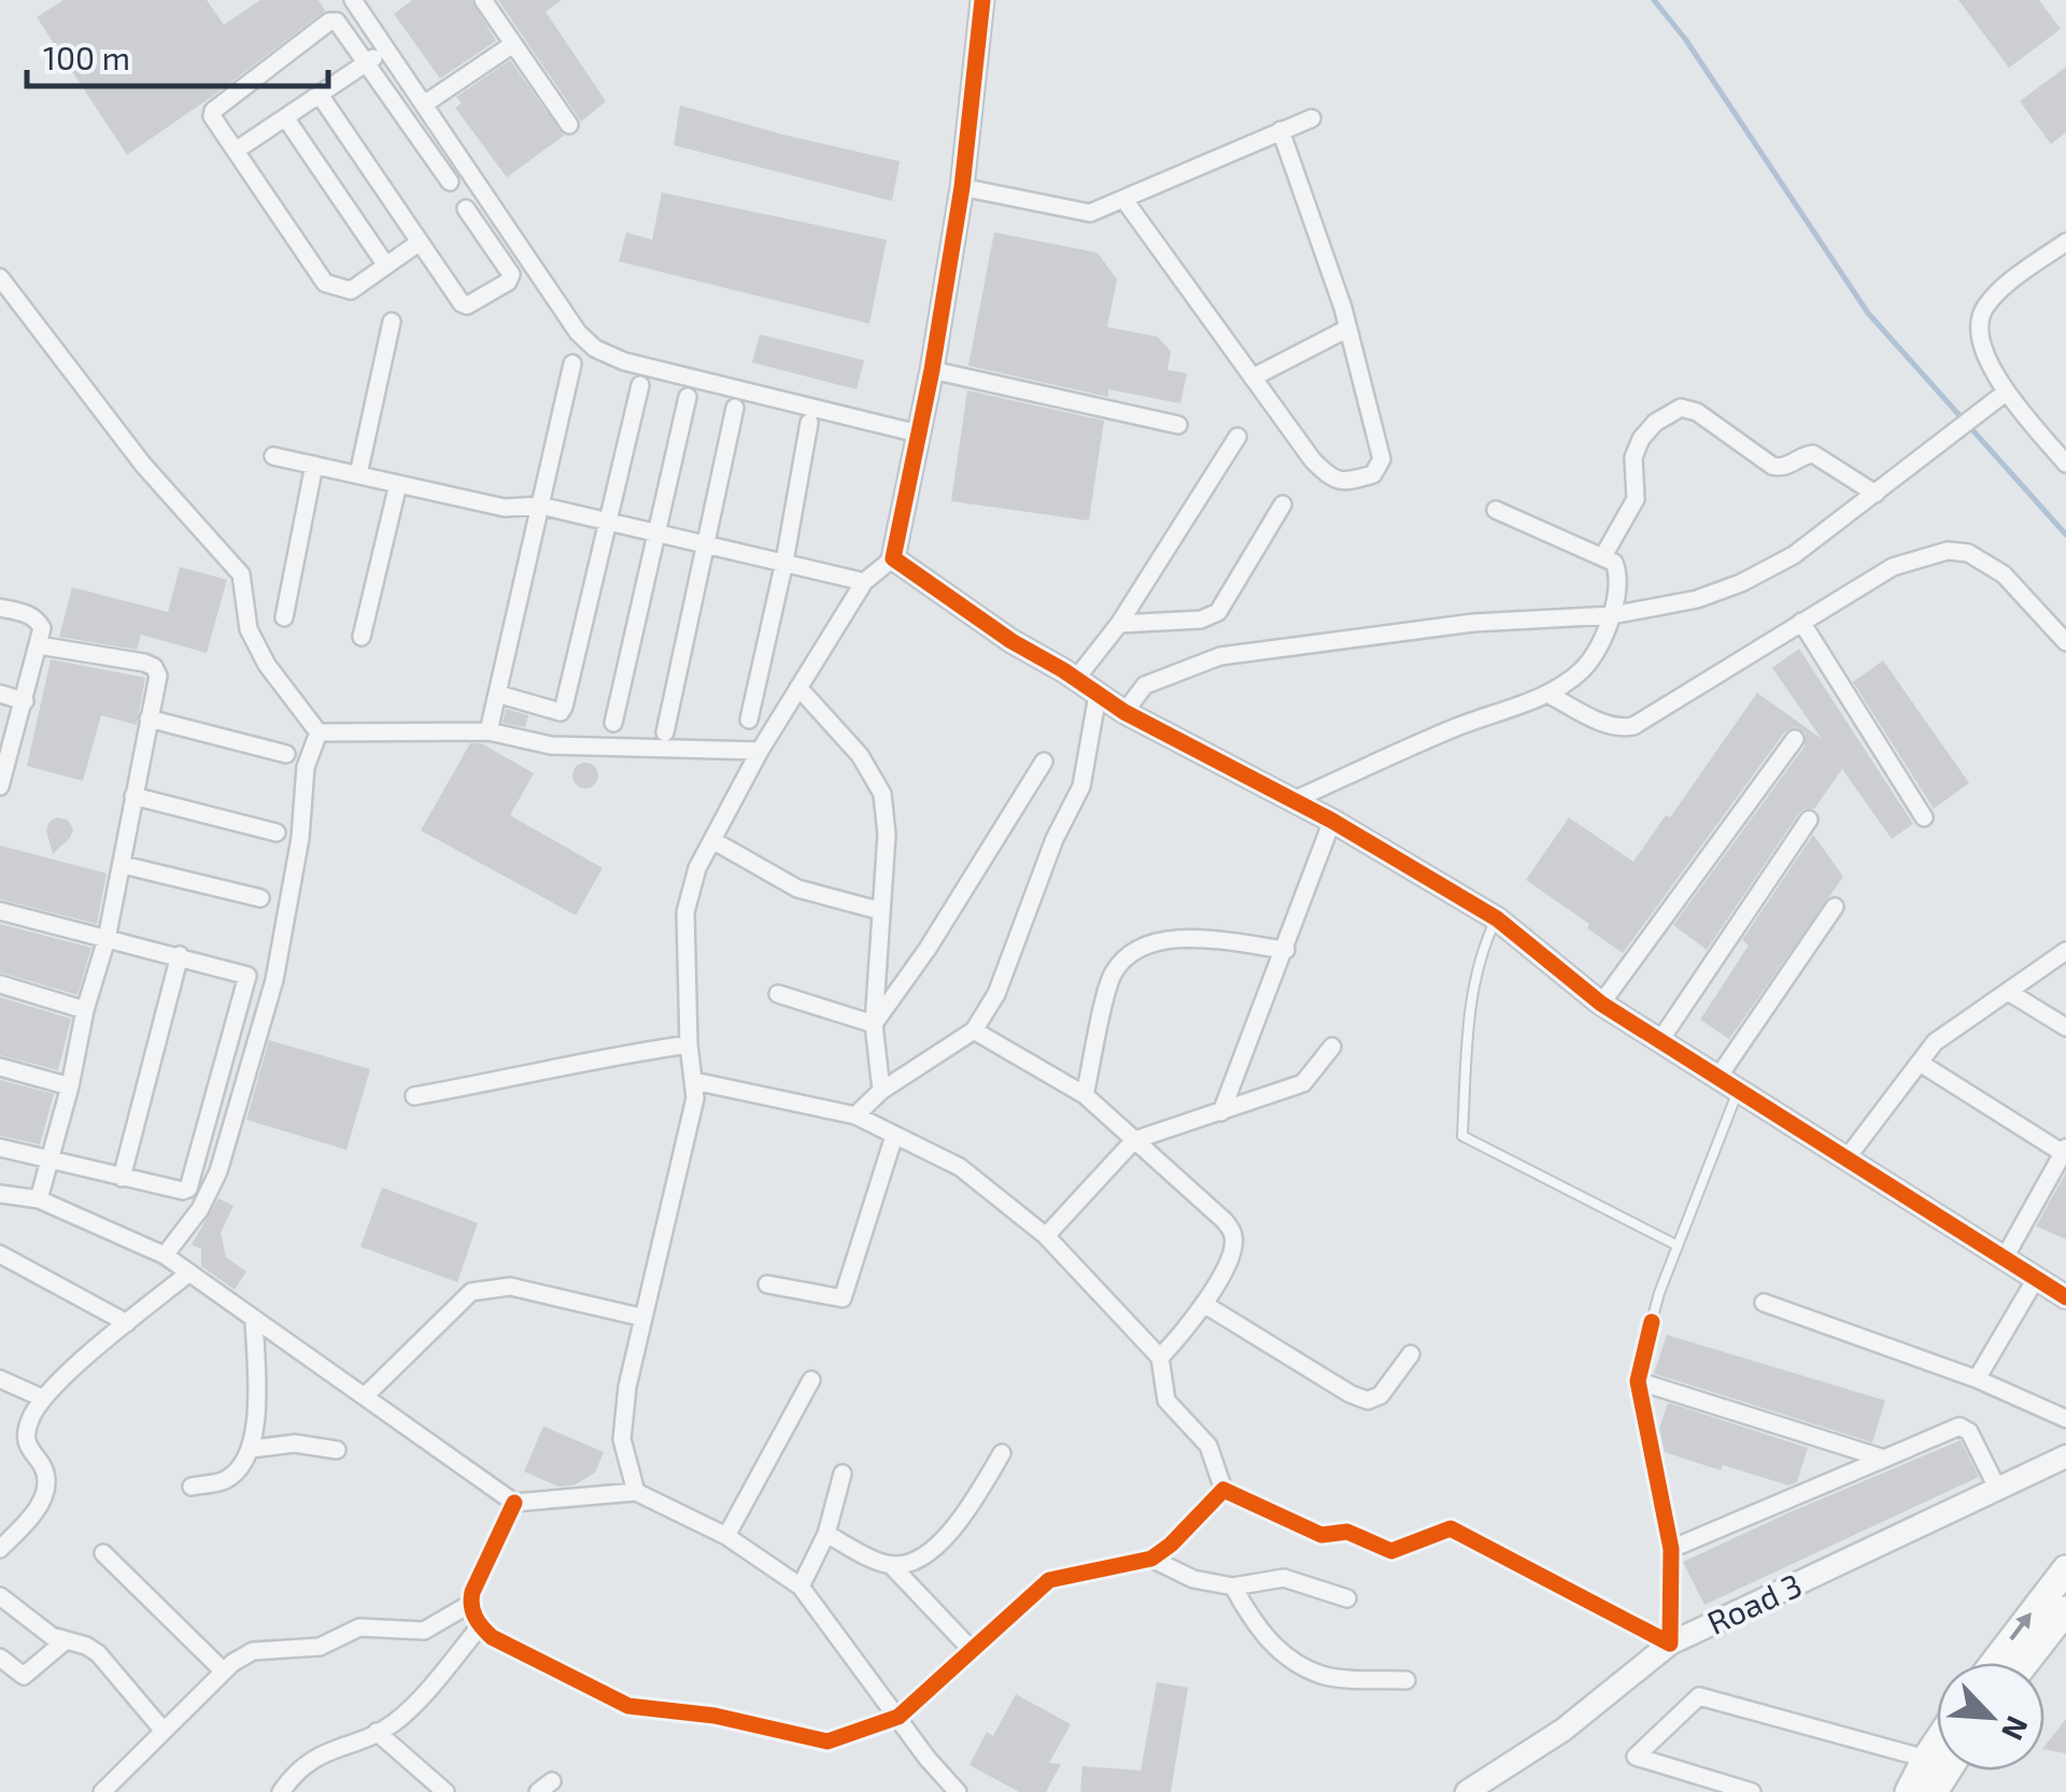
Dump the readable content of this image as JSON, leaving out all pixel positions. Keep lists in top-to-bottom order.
{
  "streets": {
    "street": ["Road 3"]
  },
  "scale_bar": "100 m",
  "north": "bottom right"
}
